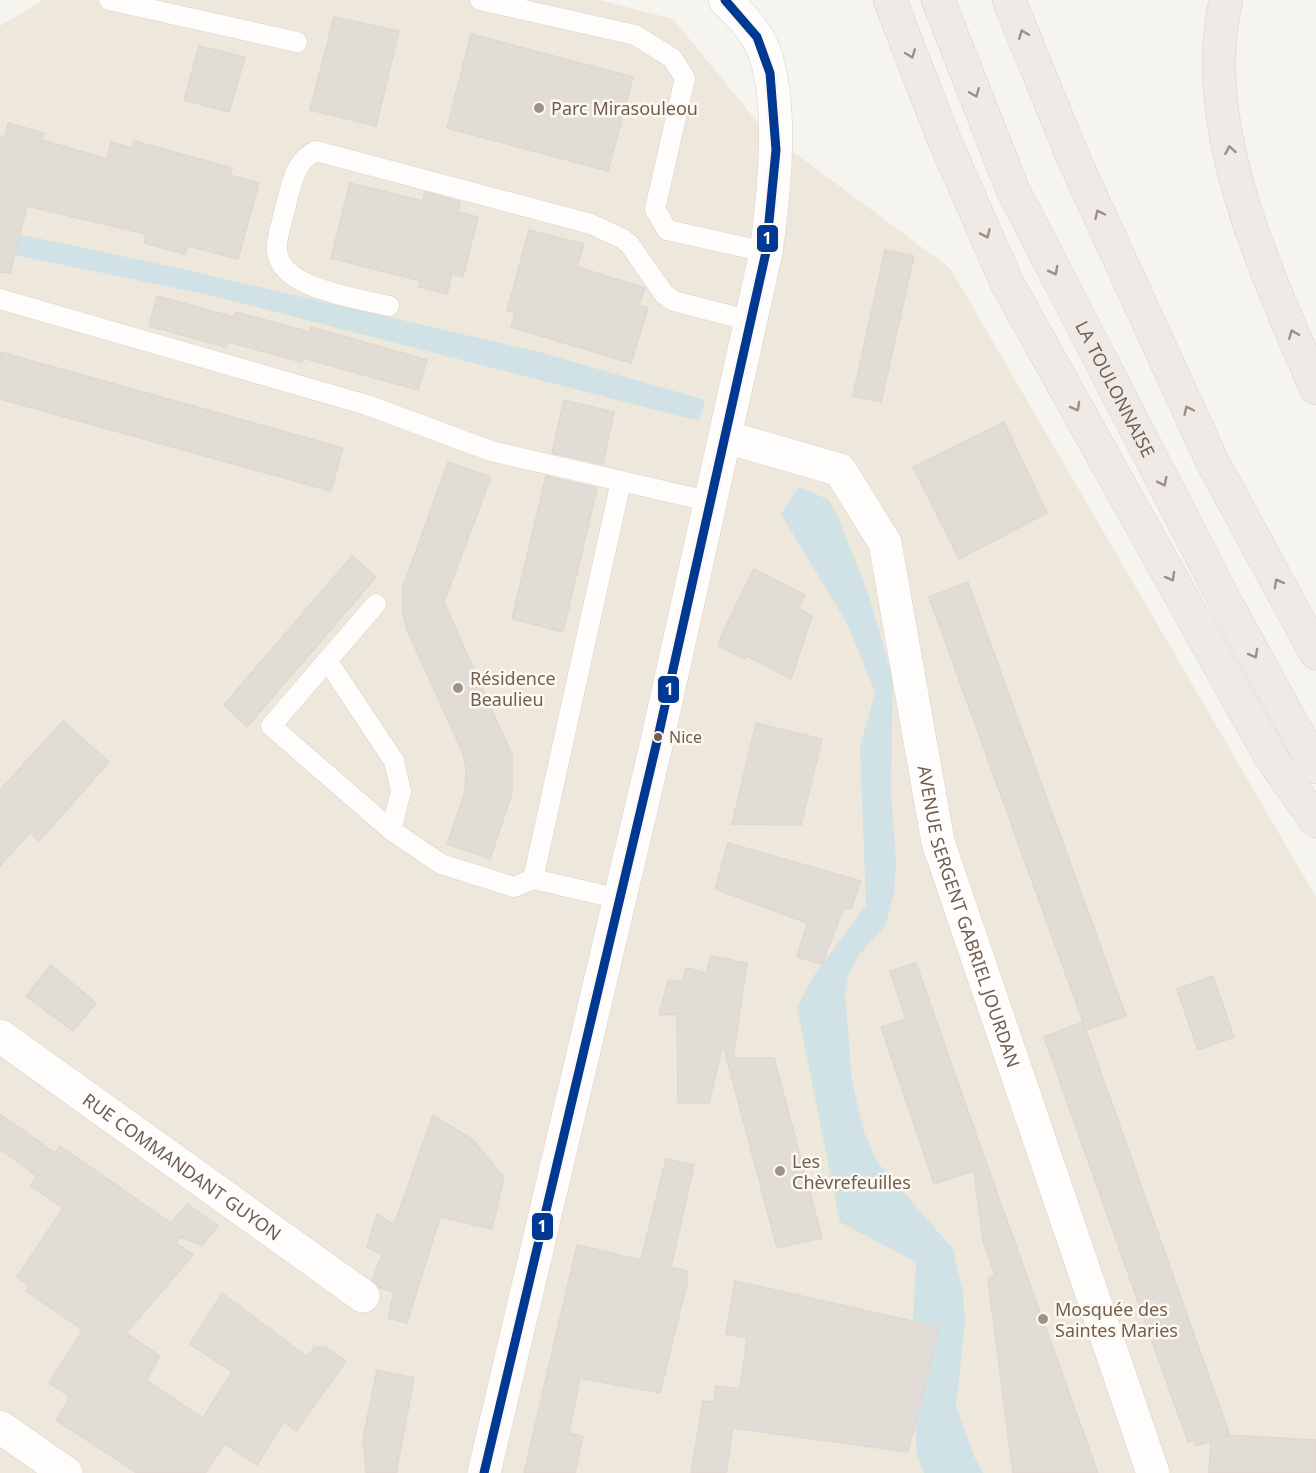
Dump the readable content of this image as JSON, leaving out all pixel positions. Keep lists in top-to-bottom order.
{
  "streets": {
    "highway": ["LA TOULONNAISE"],
    "street": ["AVENUE SERGENT GABRIEL JOURDAN", "RUE COMMANDANT GUYON"]
  },
  "places": [
    "Parc Mirasouleou",
    "Résidence Beaulieu",
    "Nice",
    "Les Chèvrefeuilles",
    "Mosquée des Saintes Maries"
  ],
  "lines": ["transit line 1"]
}
